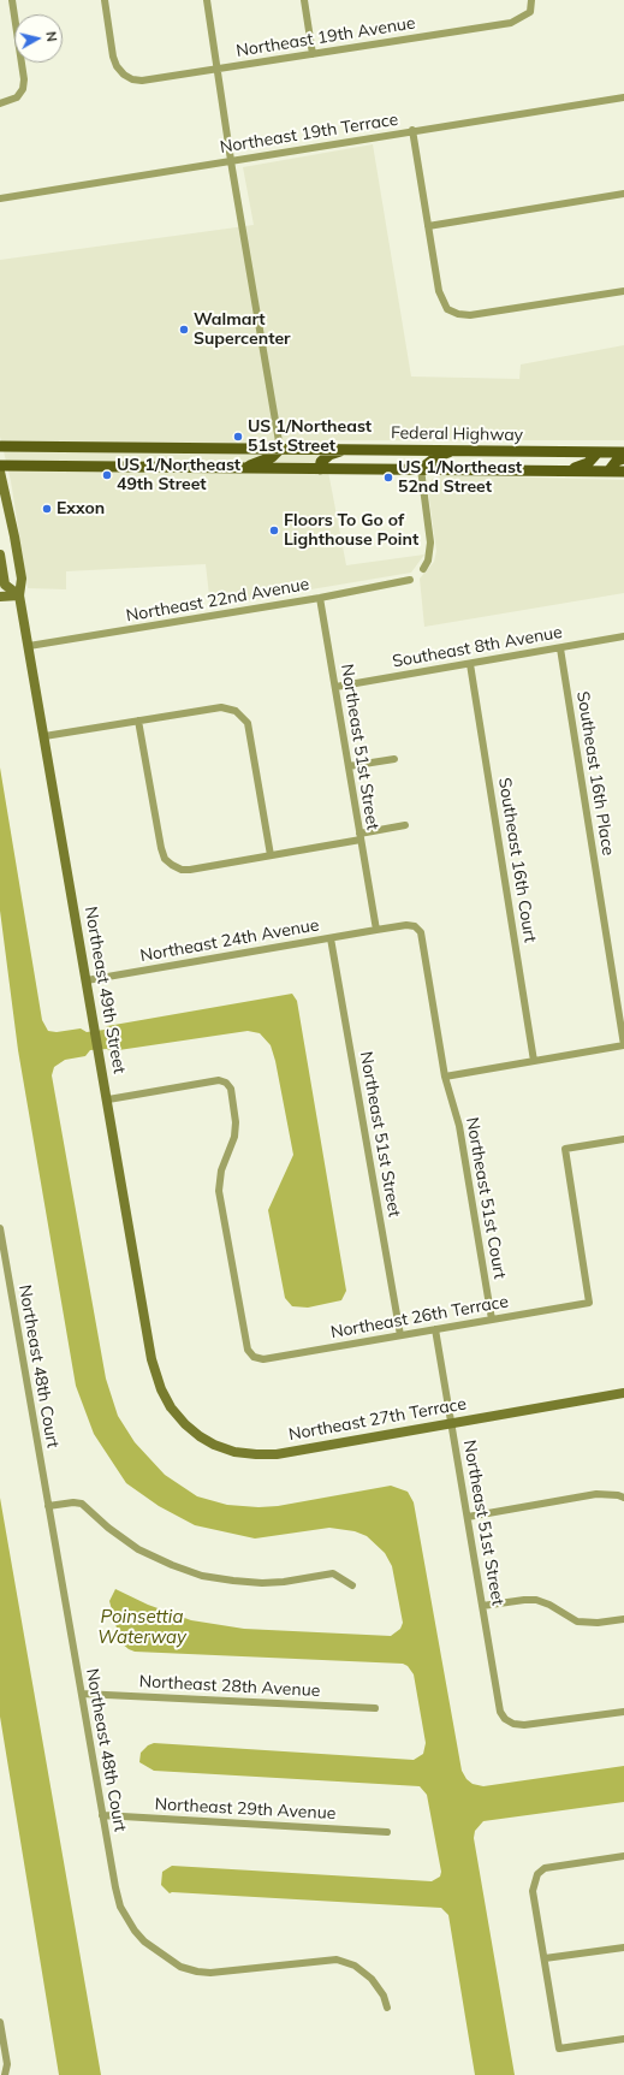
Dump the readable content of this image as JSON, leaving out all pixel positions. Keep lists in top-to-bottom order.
{
  "streets": {
    "main road": ["Federal Highway"],
    "street": [
      "Northeast 19th Avenue",
      "Northeast 19th Terrace",
      "Northeast 22nd Avenue",
      "Southeast 8th Avenue",
      "Northeast 51st Street",
      "Southeast 16th Place",
      "Southeast 16th Court",
      "Northeast 24th Avenue",
      "Northeast 49th Street",
      "Northeast 51st Court",
      "Northeast 26th Terrace",
      "Northeast 48th Court",
      "Northeast 27th Terrace",
      "Northeast 28th Avenue",
      "Northeast 29th Avenue"
    ]
  },
  "crossings": [
    ["Northeast 22nd Avenue", "Northeast 51st Street"],
    ["Northeast 22nd Avenue", "Northeast 49th Street"],
    ["Southeast 8th Avenue", "Northeast 51st Street"],
    ["Southeast 8th Avenue", "Southeast 16th Place"],
    ["Southeast 8th Avenue", "Southeast 16th Court"],
    ["Northeast 51st Street", "Northeast 24th Avenue"],
    ["Northeast 51st Street", "Northeast 26th Terrace"],
    ["Northeast 51st Street", "Northeast 27th Terrace"],
    ["Northeast 24th Avenue", "Northeast 49th Street"],
    ["Northeast 24th Avenue", "Northeast 51st Court"],
    ["Northeast 49th Street", "Northeast 26th Terrace"],
    ["Northeast 49th Street", "Northeast 27th Terrace"],
    ["Northeast 51st Court", "Northeast 26th Terrace"],
    ["Northeast 48th Court", "Northeast 28th Avenue"],
    ["Northeast 48th Court", "Northeast 29th Avenue"]
  ],
  "water": ["Poinsettia Waterway"],
  "places": [
    "Walmart Supercenter",
    "US 1/Northeast 51st Street",
    "US 1/Northeast 49th Street",
    "US 1/Northeast 52nd Street",
    "Exxon",
    "Floors To Go of Lighthouse Point"
  ],
  "north": "right"
}
